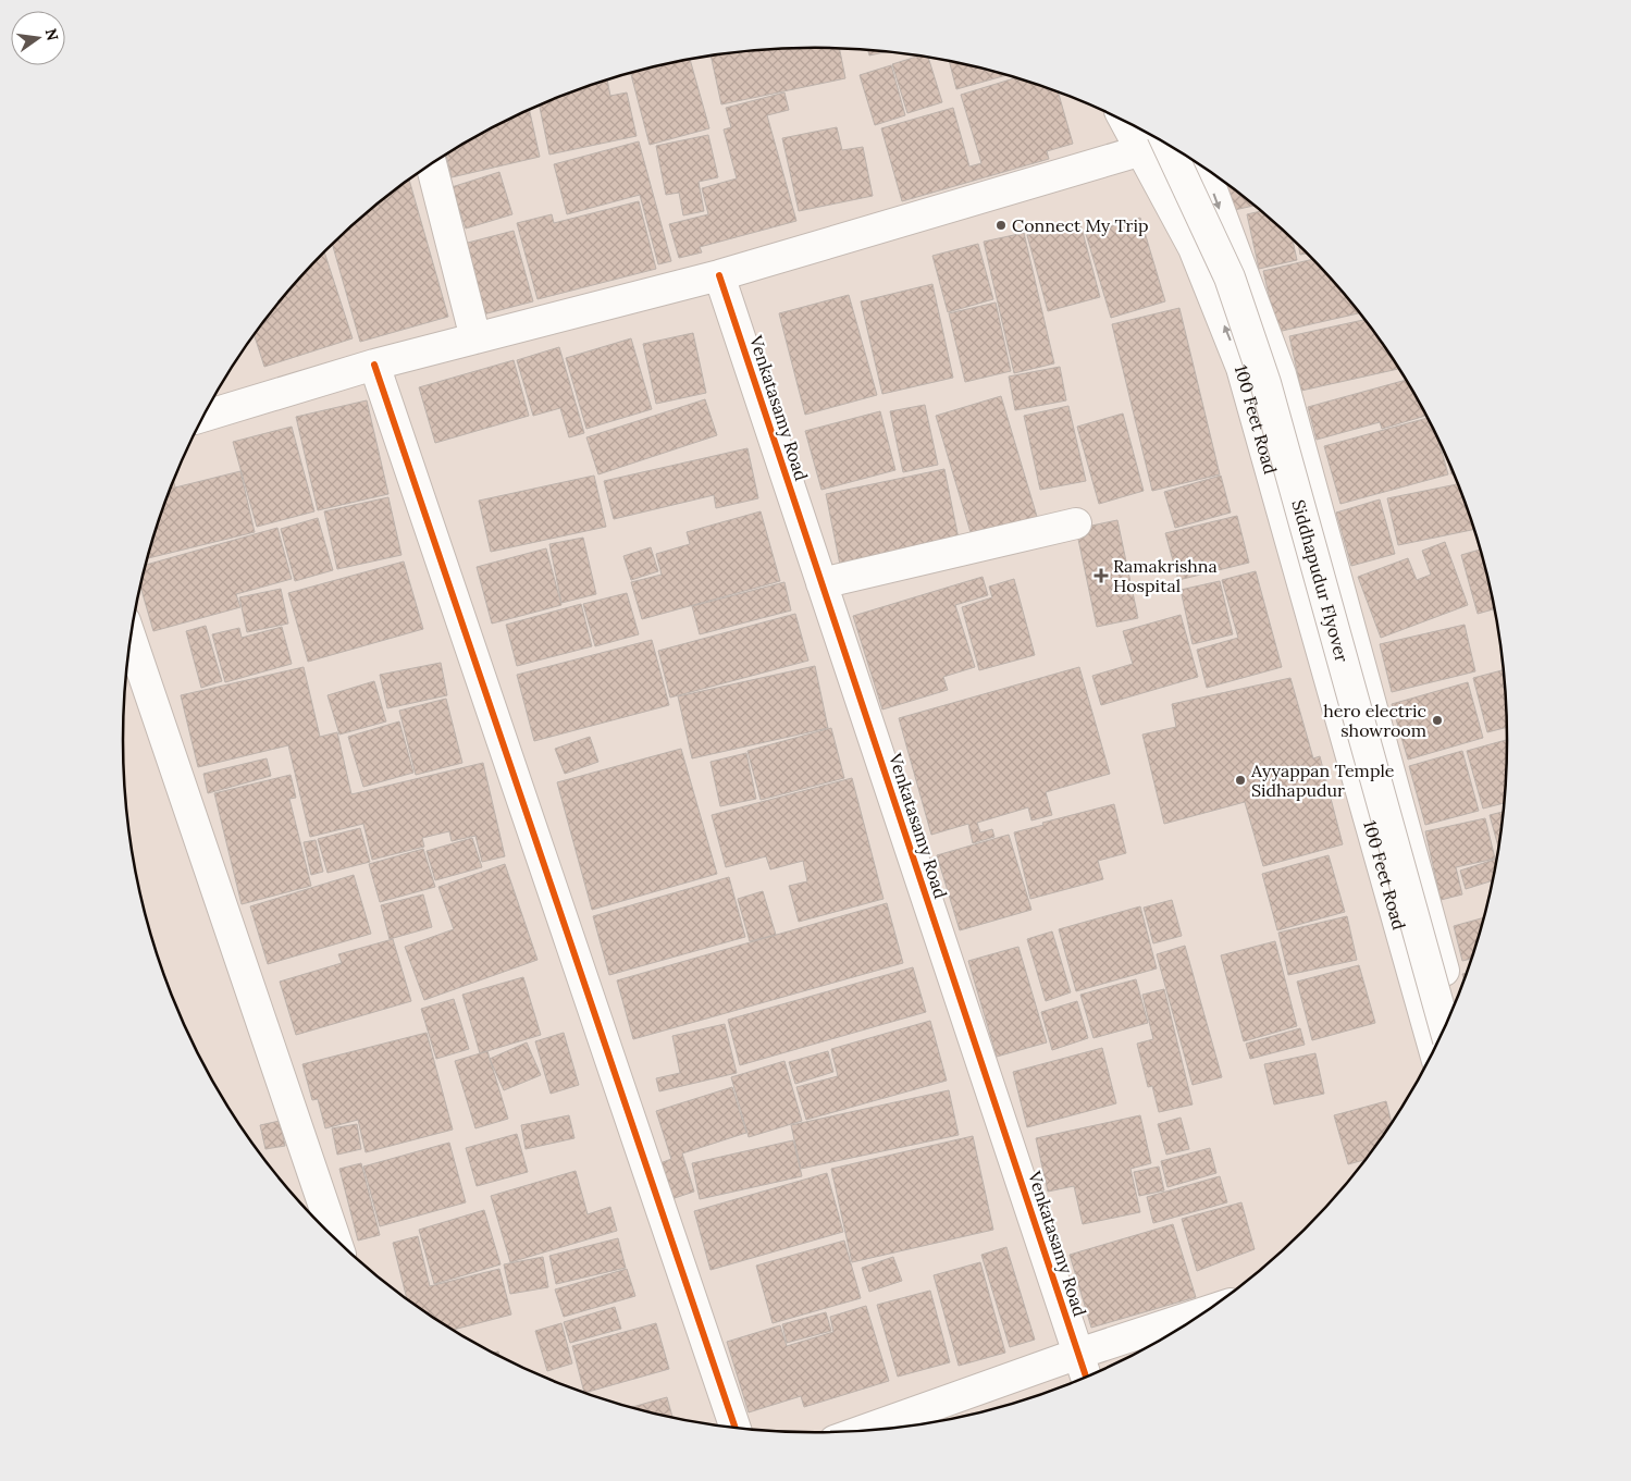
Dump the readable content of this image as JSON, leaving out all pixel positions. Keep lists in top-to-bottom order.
{
  "streets": {
    "street": ["Venkatasamy Road", "100 Feet Road", "Siddhapudur Flyover"]
  },
  "crossings": [
    ["100 Feet Road", "Siddhapudur Flyover"]
  ],
  "places": {
    "other": ["Connect My Trip", "hero electric showroom", "Ayyappan Temple Sidhapudur"],
    "health": ["Ramakrishna Hospital"]
  },
  "north": "right"
}
